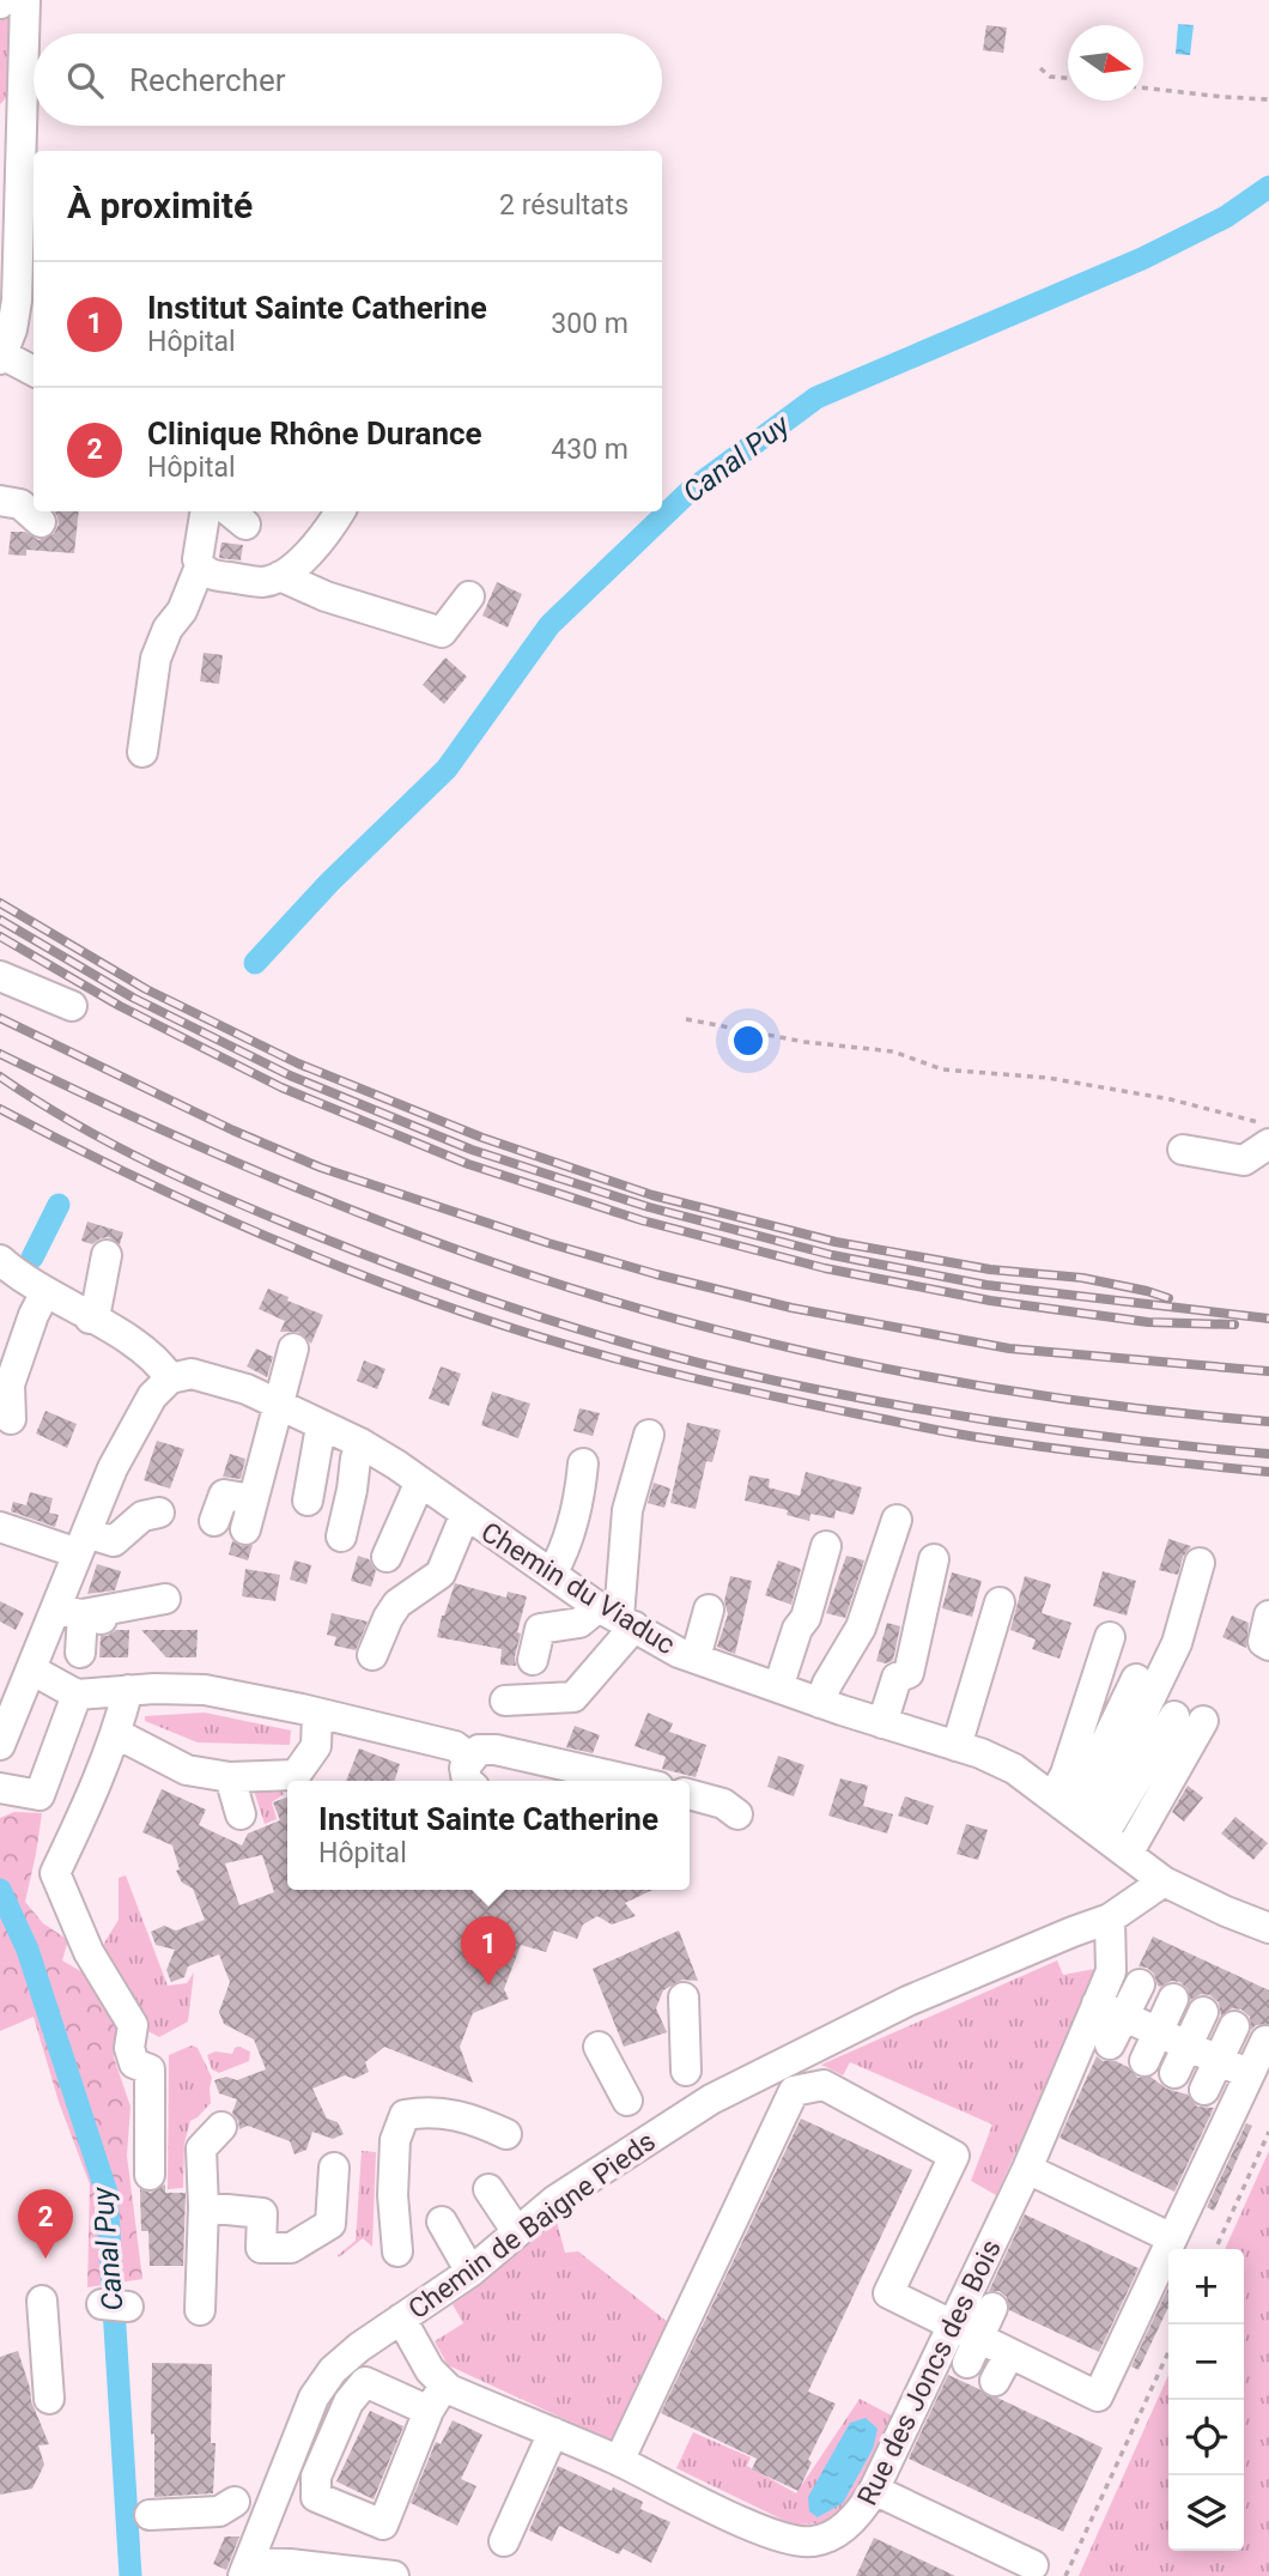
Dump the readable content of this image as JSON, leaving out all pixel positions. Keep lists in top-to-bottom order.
{
  "streets": {
    "street": ["Chemin du Viaduc", "Chemin de Baigne Pieds", "Rue des Joncs des Bois"]
  },
  "crossings": [
    ["Chemin du Viaduc", "Chemin de Baigne Pieds"],
    ["Chemin de Baigne Pieds", "Rue des Joncs des Bois"]
  ],
  "water": ["Canal Puy"],
  "north": "right",
  "page": {
    "search": "Rechercher",
    "heading": ["À proximité", "2 résultats"],
    "list": [
      {
        "mark": "1",
        "name": "Institut Sainte Catherine",
        "note": "Hôpital",
        "value": "300 m"
      },
      {
        "mark": "2",
        "name": "Clinique Rhône Durance",
        "note": "Hôpital",
        "value": "430 m"
      }
    ],
    "popup": ["Institut Sainte Catherine", "Hôpital"],
    "pins": ["1", "2"],
    "map_buttons": ["+", "−"]
  }
}
